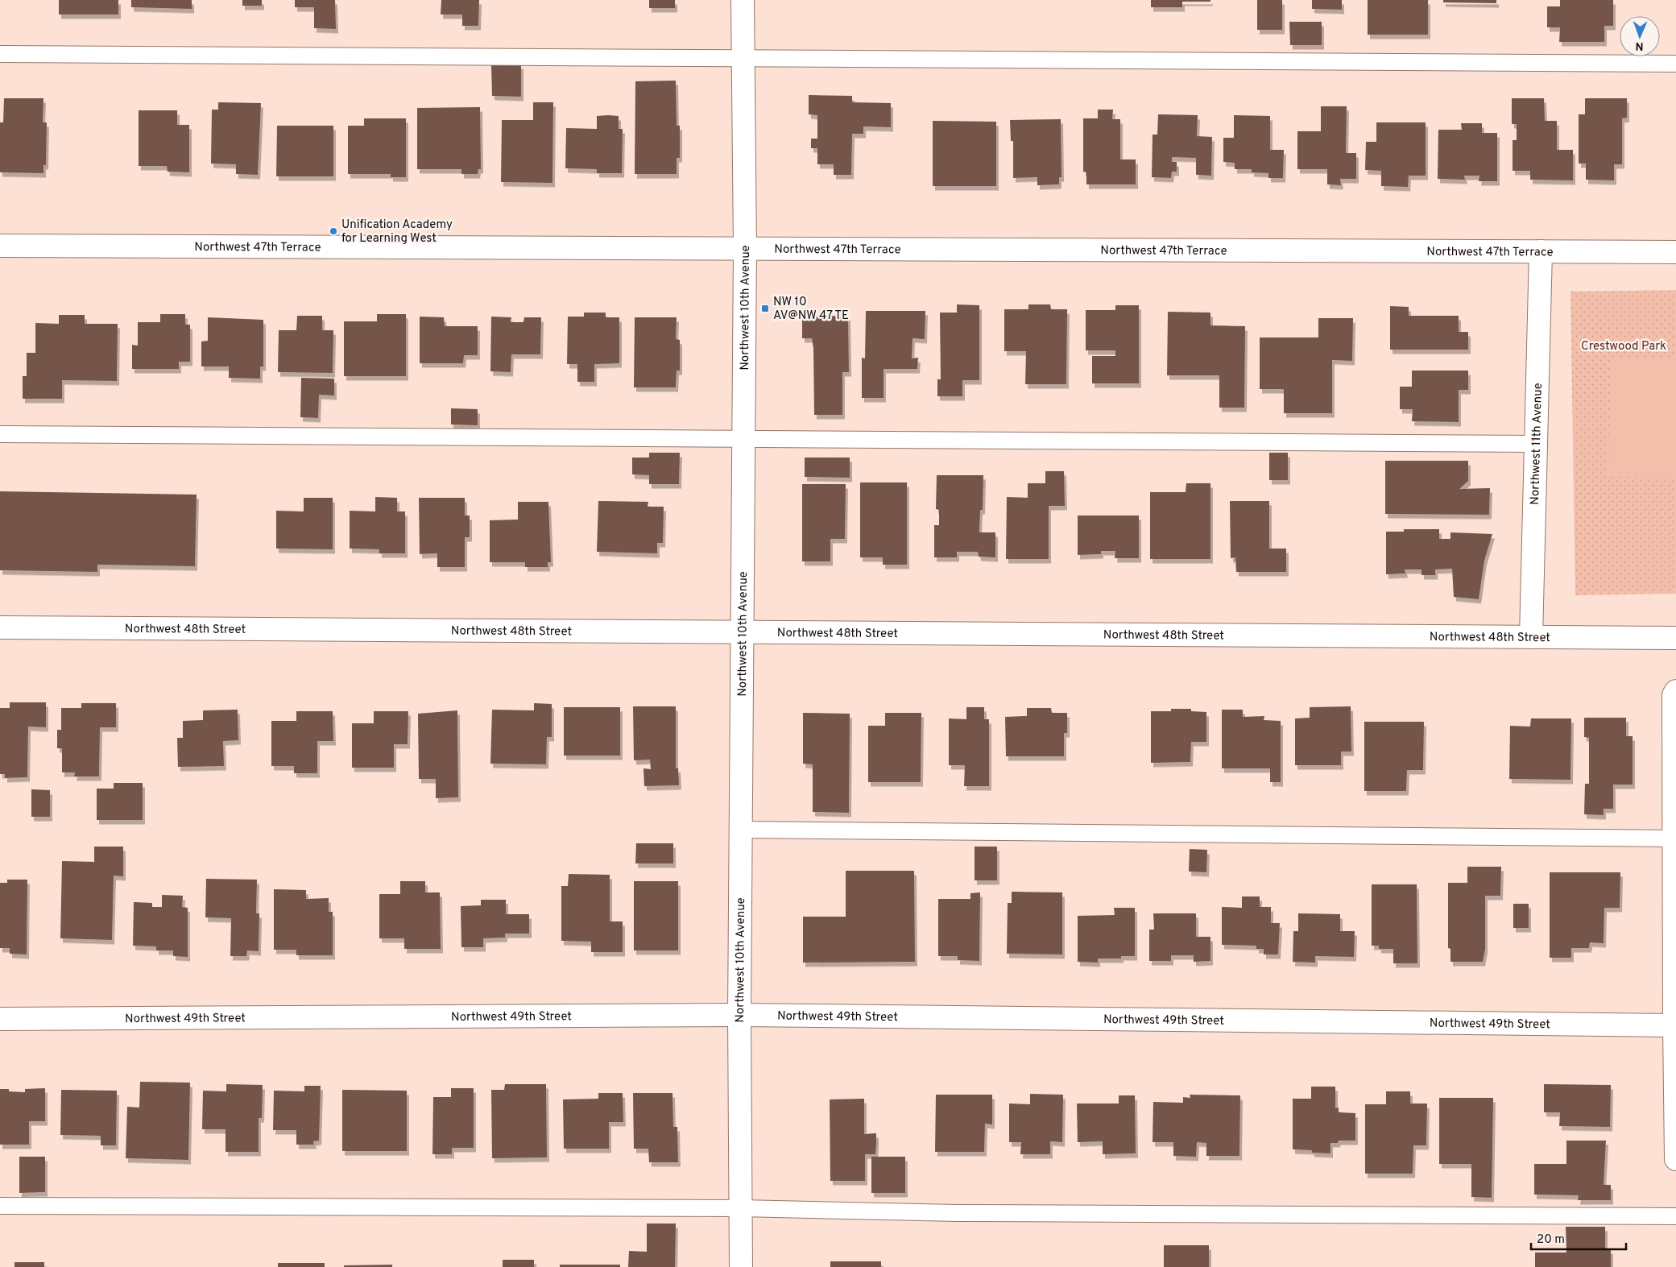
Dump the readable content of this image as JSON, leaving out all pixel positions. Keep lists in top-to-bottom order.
{
  "streets": {
    "street": [
      "Northwest 47th Terrace",
      "Northwest 10th Avenue",
      "Northwest 11th Avenue",
      "Northwest 48th Street",
      "Northwest 49th Street"
    ]
  },
  "crossings": [
    ["Northwest 47th Terrace", "Northwest 10th Avenue"],
    ["Northwest 47th Terrace", "Northwest 11th Avenue"],
    ["Northwest 10th Avenue", "Northwest 48th Street"],
    ["Northwest 10th Avenue", "Northwest 49th Street"],
    ["Northwest 11th Avenue", "Northwest 48th Street"]
  ],
  "parks": ["Crestwood Park"],
  "places": {
    "other": ["Unification Academy for Learning West"],
    "transit": ["NW 10 AV@NW 47 TE"]
  },
  "scale_bar": "20 m",
  "north": "bottom"
}
